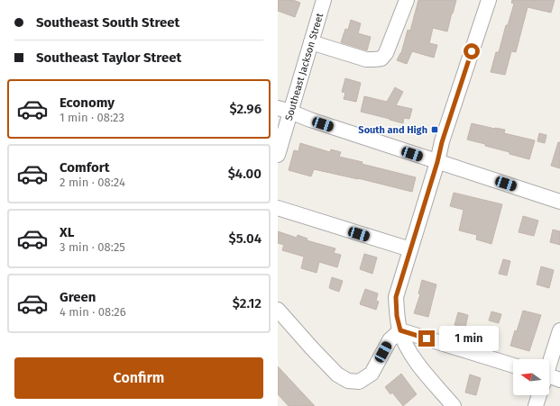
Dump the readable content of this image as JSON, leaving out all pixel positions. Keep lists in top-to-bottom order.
{
  "streets": {
    "street": ["Southeast Jackson Street"]
  },
  "places": {
    "transit": ["South and High"]
  },
  "north": "left",
  "page": {
    "banner": ["Southeast South Street", "Southeast Taylor Street"],
    "list": [
      {
        "name": "Economy",
        "note": "1 min · 08:23",
        "value": "$2.96"
      },
      {
        "name": "Comfort",
        "note": "2 min · 08:24",
        "value": "$4.00"
      },
      {
        "name": "XL",
        "note": "3 min · 08:25",
        "value": "$5.04"
      },
      {
        "name": "Green",
        "note": "4 min · 08:26",
        "value": "$2.12"
      }
    ],
    "bubble": "1 min",
    "buttons": "Confirm"
  }
}
